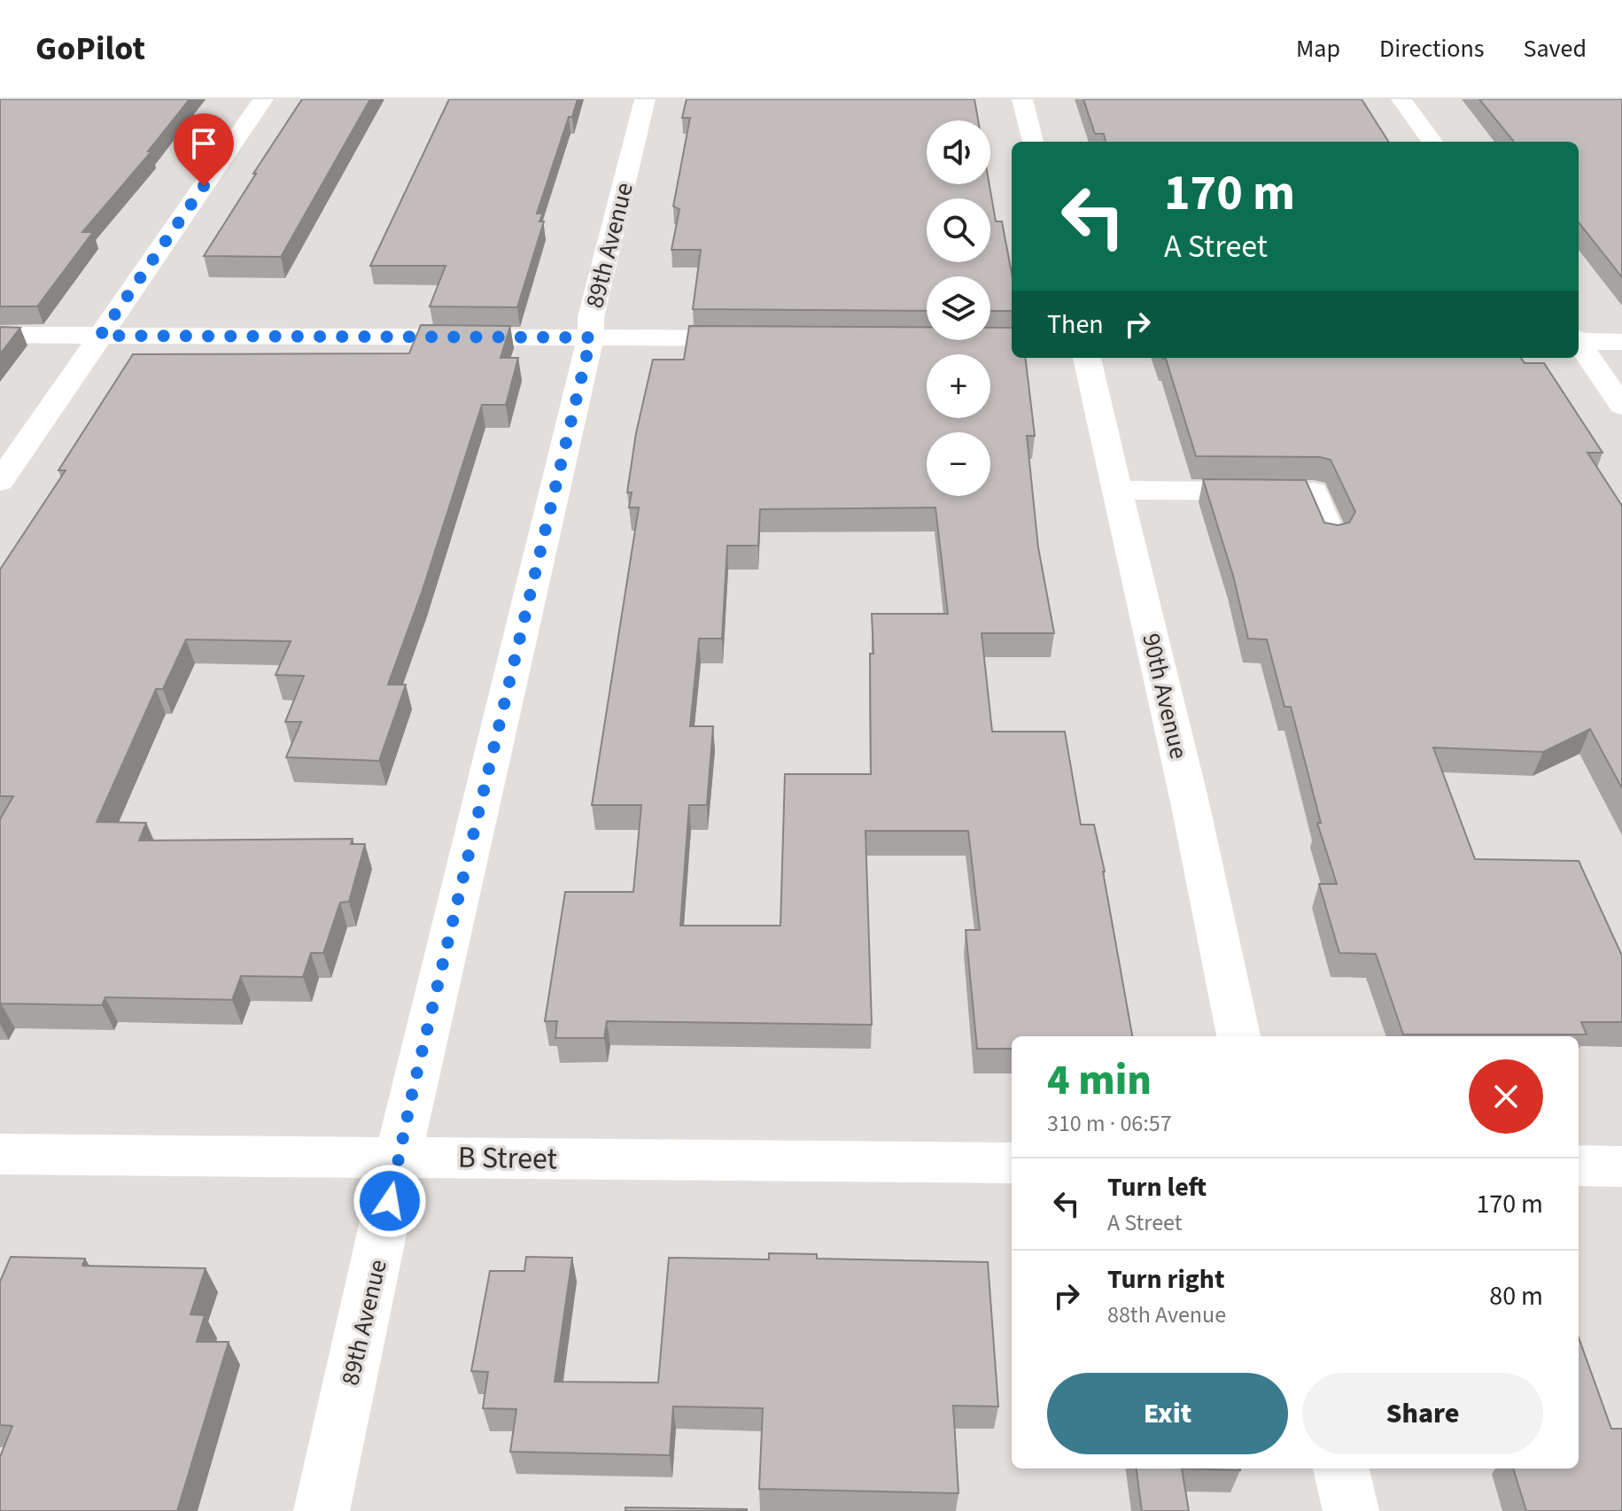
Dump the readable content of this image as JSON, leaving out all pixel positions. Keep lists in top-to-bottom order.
{
  "streets": {
    "street": ["89th Avenue", "90th Avenue", "B Street"]
  },
  "crossings": [
    ["89th Avenue", "B Street"]
  ],
  "page": {
    "header": "GoPilot",
    "nav": ["Map", "Directions", "Saved"],
    "map_buttons": ["+", "−"],
    "turn": ["170 m", "A Street"],
    "then": "Then",
    "heading": ["4 min", "310 m · 06:57"],
    "list": [
      {
        "name": "Turn left",
        "note": "A Street",
        "value": "170 m"
      },
      {
        "name": "Turn right",
        "note": "88th Avenue",
        "value": "80 m"
      }
    ],
    "buttons": ["Exit", "Share"]
  }
}
